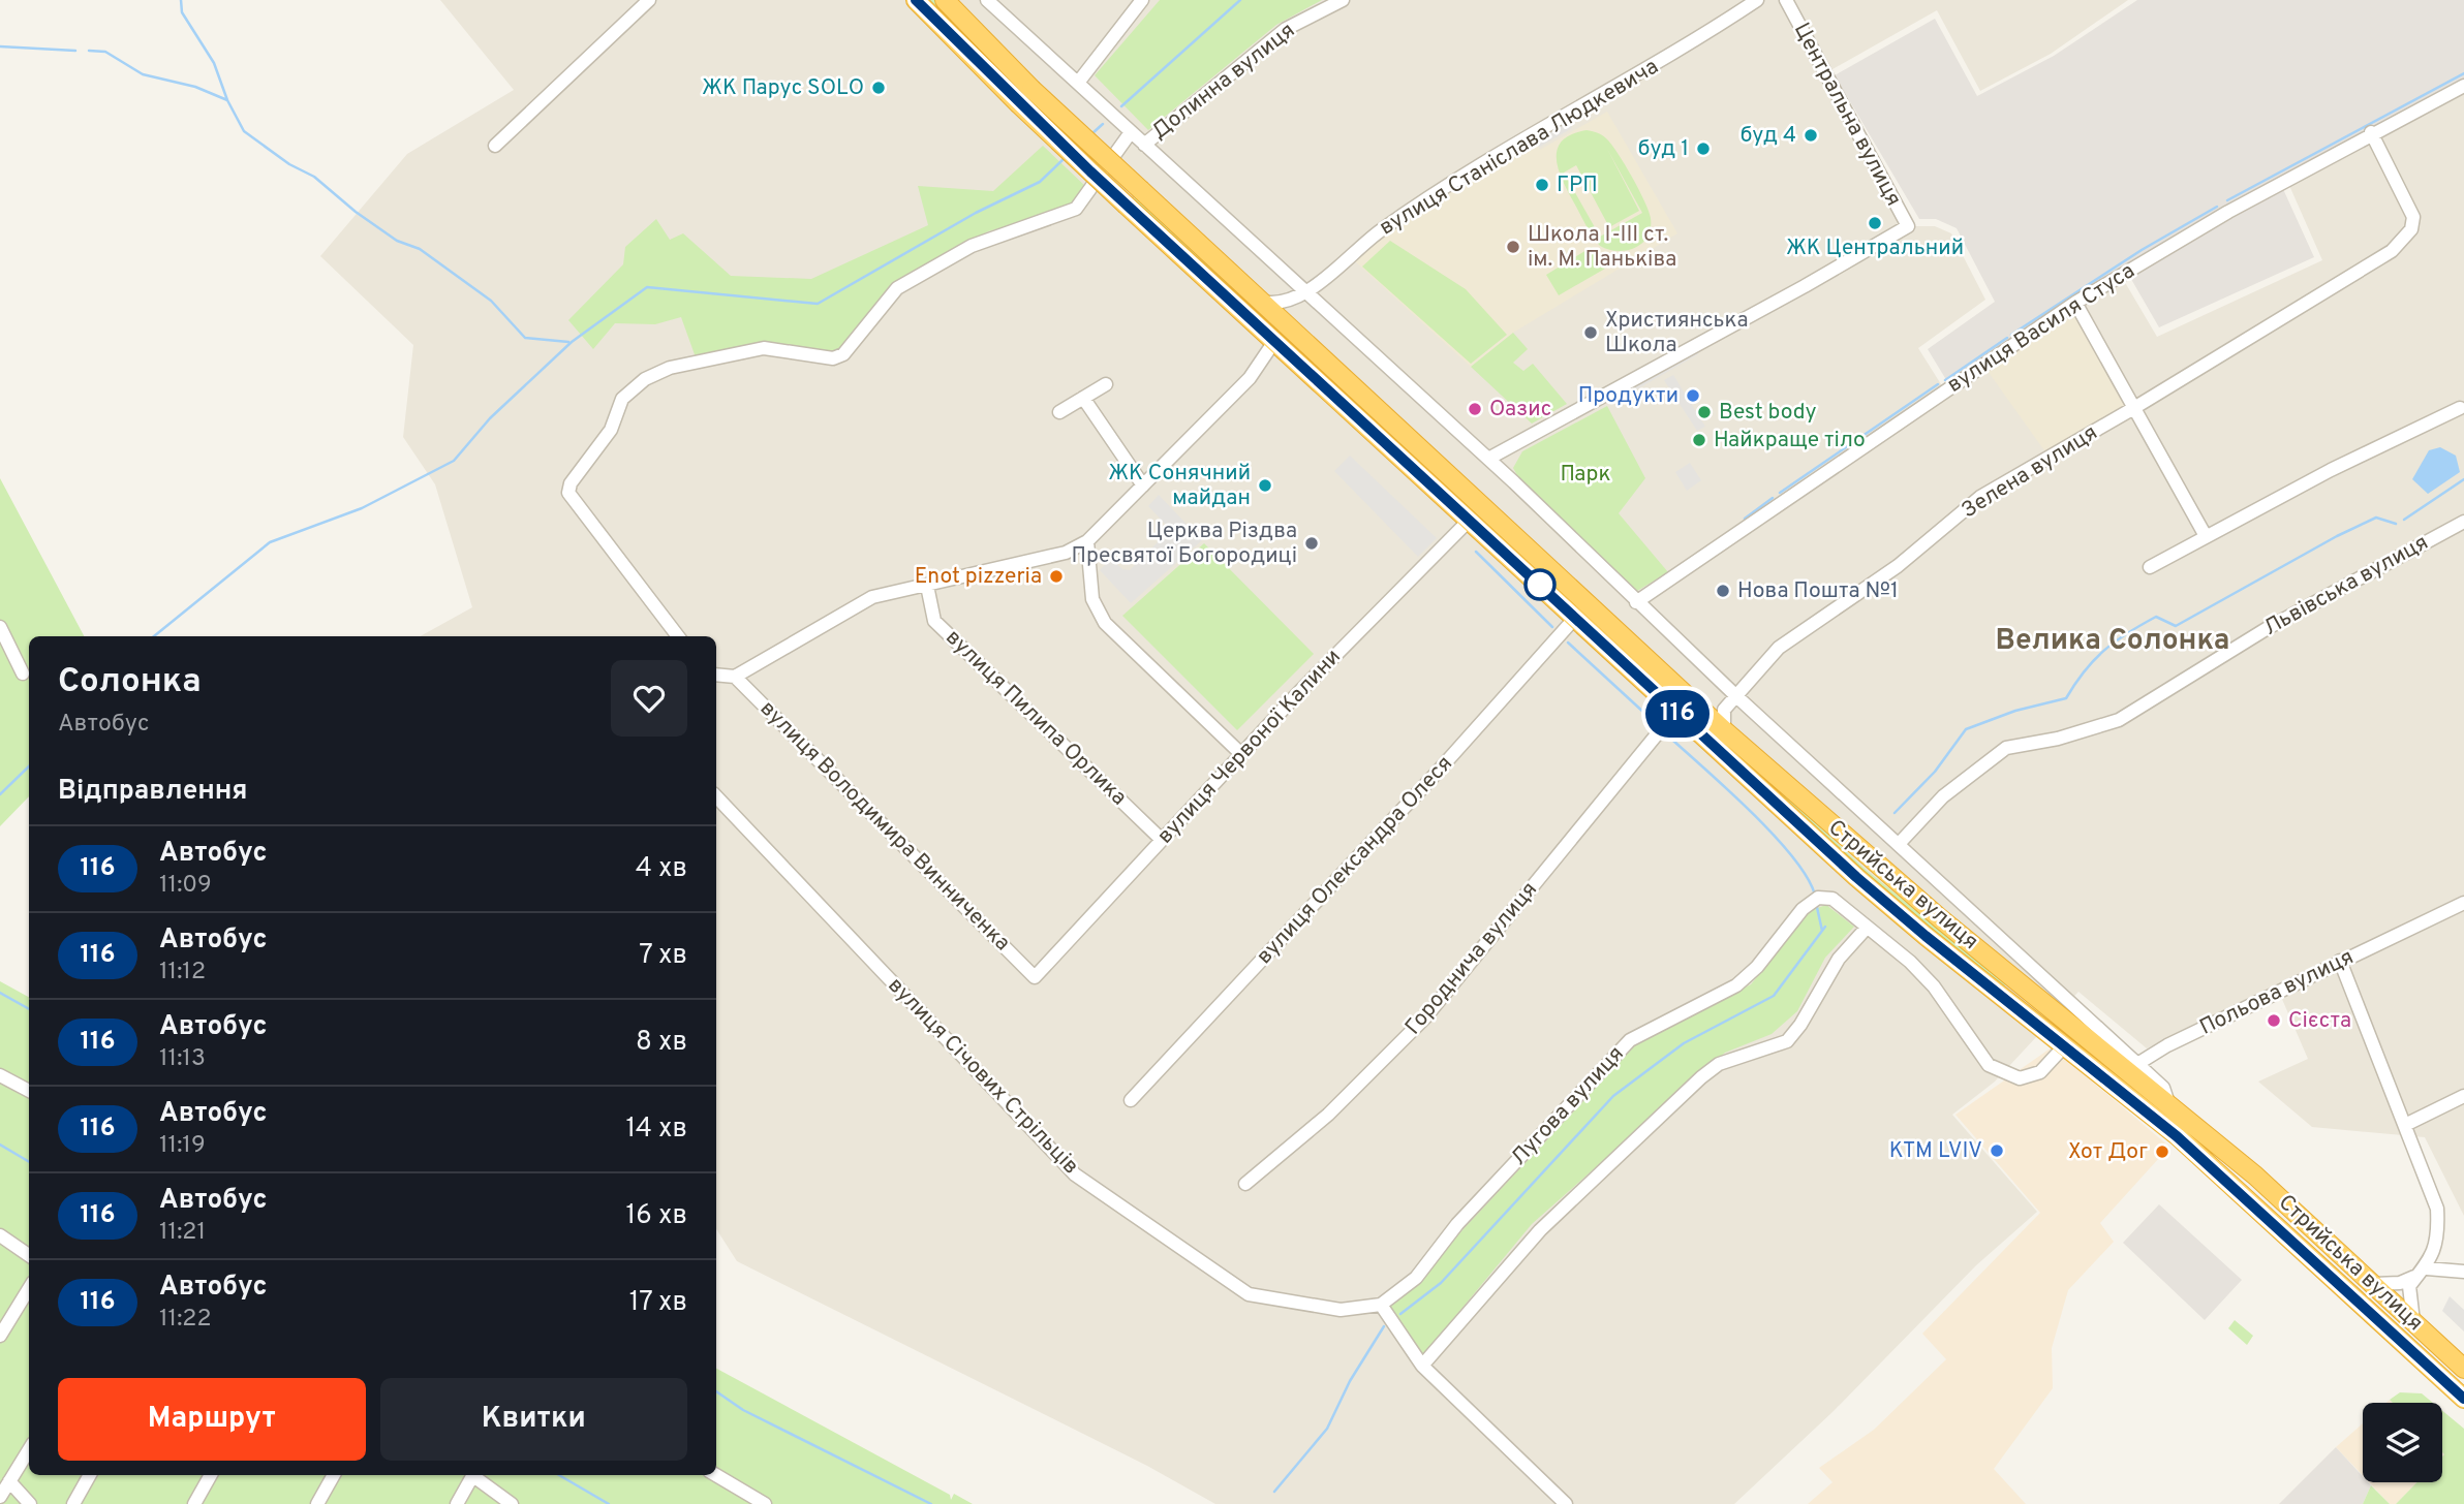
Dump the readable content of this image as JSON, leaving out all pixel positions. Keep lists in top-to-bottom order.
{
  "streets": {
    "highway": ["Стрийська вулиця"],
    "street": [
      "Долинна вулиця",
      "Центральна вулиця",
      "вулиця Станіслава Людкевича",
      "вулиця Василя Стуса",
      "Зелена вулиця",
      "Львівська вулиця",
      "вулиця Пилипа Орлика",
      "вулиця Червоної Калини",
      "вулиця Володимира Винниченка",
      "вулиця Олександра Олеся",
      "Городнича вулиця",
      "Польова вулиця",
      "вулиця Січових Стрільців",
      "Лугова вулиця"
    ]
  },
  "crossings": [
    ["вулиця Станіслава Людкевича", "Стрийська вулиця"],
    ["вулиця Василя Стуса", "Зелена вулиця"],
    ["Зелена вулиця", "Стрийська вулиця"],
    ["вулиця Пилипа Орлика", "вулиця Червоної Калини"],
    ["вулиця Червоної Калини", "вулиця Володимира Винниченка"],
    ["вулиця Червоної Калини", "Стрийська вулиця"],
    ["вулиця Олександра Олеся", "Стрийська вулиця"],
    ["Стрийська вулиця", "Городнича вулиця"],
    ["Стрийська вулиця", "Лугова вулиця"],
    ["вулиця Січових Стрільців", "Лугова вулиця"]
  ],
  "districts": ["Велика Солонка"],
  "parks": ["Парк"],
  "places": [
    "ЖК Парус SOLO",
    "буд 4",
    "буд 1",
    "ГРП",
    "ЖК Центральний",
    "Школа І-ІІІ ст. ім. М. Паньківа",
    "Християнська Школа",
    "Продукти",
    "Оазис",
    "Best body",
    "Найкраще тіло",
    "ЖК Сонячний майдан",
    "Церква Різдва Пресвятої Богородиці",
    "Enot pizzeria",
    "Нова Пошта №1",
    "Сієста",
    "KTM LVIV",
    "Хот Дог"
  ],
  "lines": ["bus line 116"],
  "page": {
    "on_map": "116",
    "heading": [
      ["Солонка", "Автобус"],
      "Відправлення"
    ],
    "list": [
      {
        "mark": "116",
        "name": "Автобус",
        "note": "11:09",
        "value": "4 хв"
      },
      {
        "mark": "116",
        "name": "Автобус",
        "note": "11:12",
        "value": "7 хв"
      },
      {
        "mark": "116",
        "name": "Автобус",
        "note": "11:13",
        "value": "8 хв"
      },
      {
        "mark": "116",
        "name": "Автобус",
        "note": "11:19",
        "value": "14 хв"
      },
      {
        "mark": "116",
        "name": "Автобус",
        "note": "11:21",
        "value": "16 хв"
      },
      {
        "mark": "116",
        "name": "Автобус",
        "note": "11:22",
        "value": "17 хв"
      }
    ],
    "buttons": ["Маршрут", "Квитки"]
  }
}
